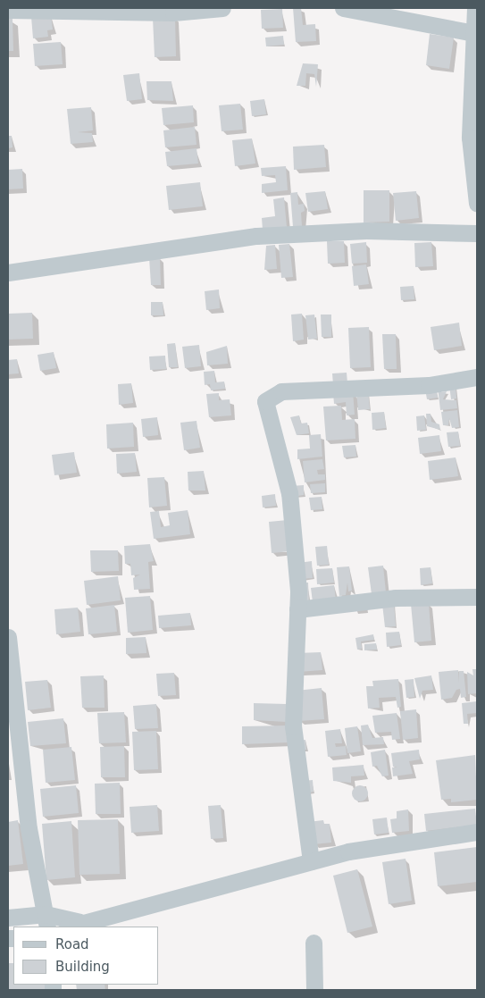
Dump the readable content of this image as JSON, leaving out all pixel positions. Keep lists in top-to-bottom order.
{
  "legend": ["Road", "Building"]
}
